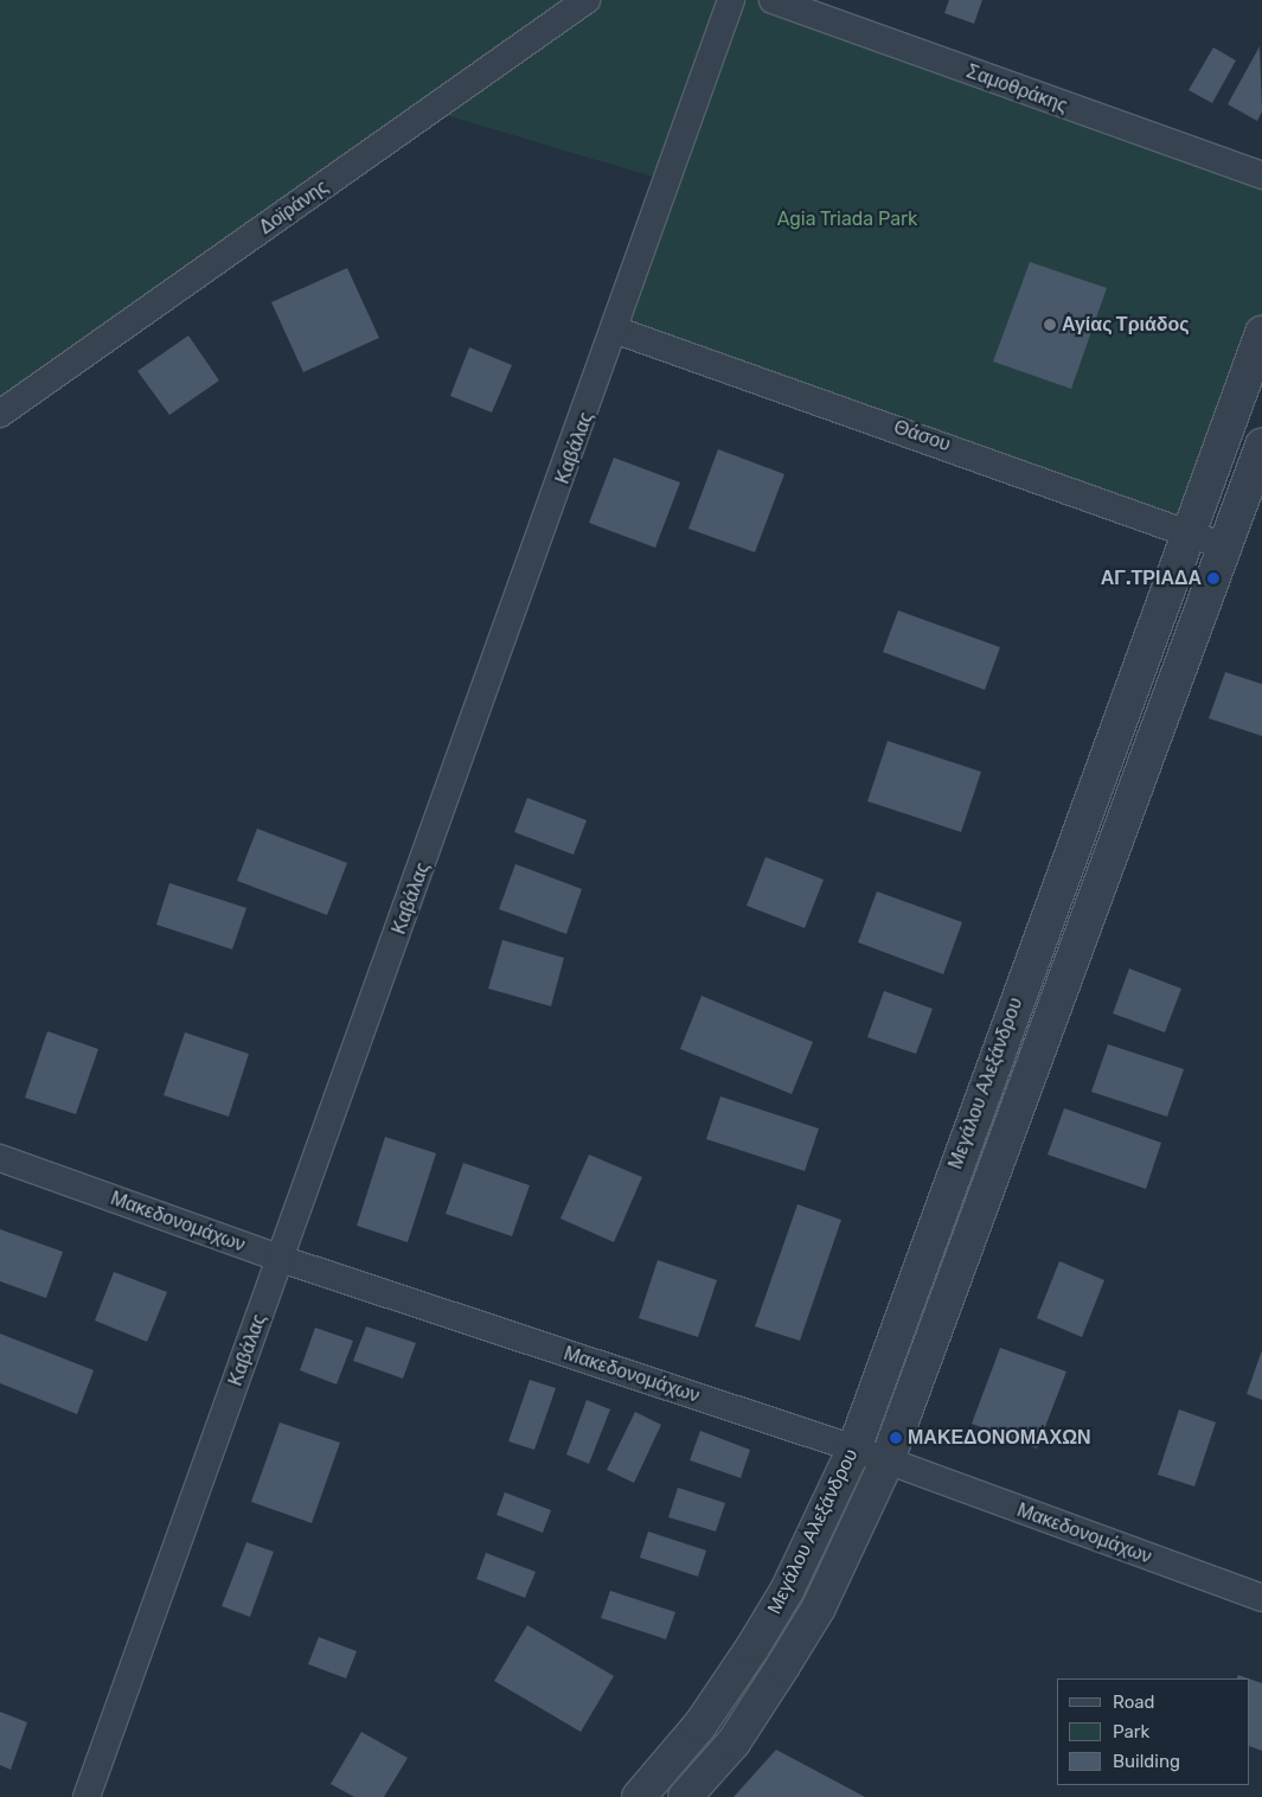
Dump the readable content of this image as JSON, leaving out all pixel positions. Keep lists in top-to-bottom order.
{
  "streets": {
    "street": [
      "Σαμοθράκης",
      "Δοϊράνης",
      "Θάσου",
      "Καβάλας",
      "Μεγάλου Αλεξάνδρου",
      "Μακεδονομάχων"
    ]
  },
  "crossings": [
    ["Θάσου", "Καβάλας"],
    ["Θάσου", "Μεγάλου Αλεξάνδρου"],
    ["Καβάλας", "Μακεδονομάχων"],
    ["Μεγάλου Αλεξάνδρου", "Μακεδονομάχων"]
  ],
  "parks": ["Agia Triada Park"],
  "places": ["Αγίας Τριάδος", "ΑΓ.ΤΡΙΑΔΑ", "ΜΑΚΕΔΟΝΟΜΑΧΩΝ"],
  "legend": ["Road", "Park", "Building"]
}
